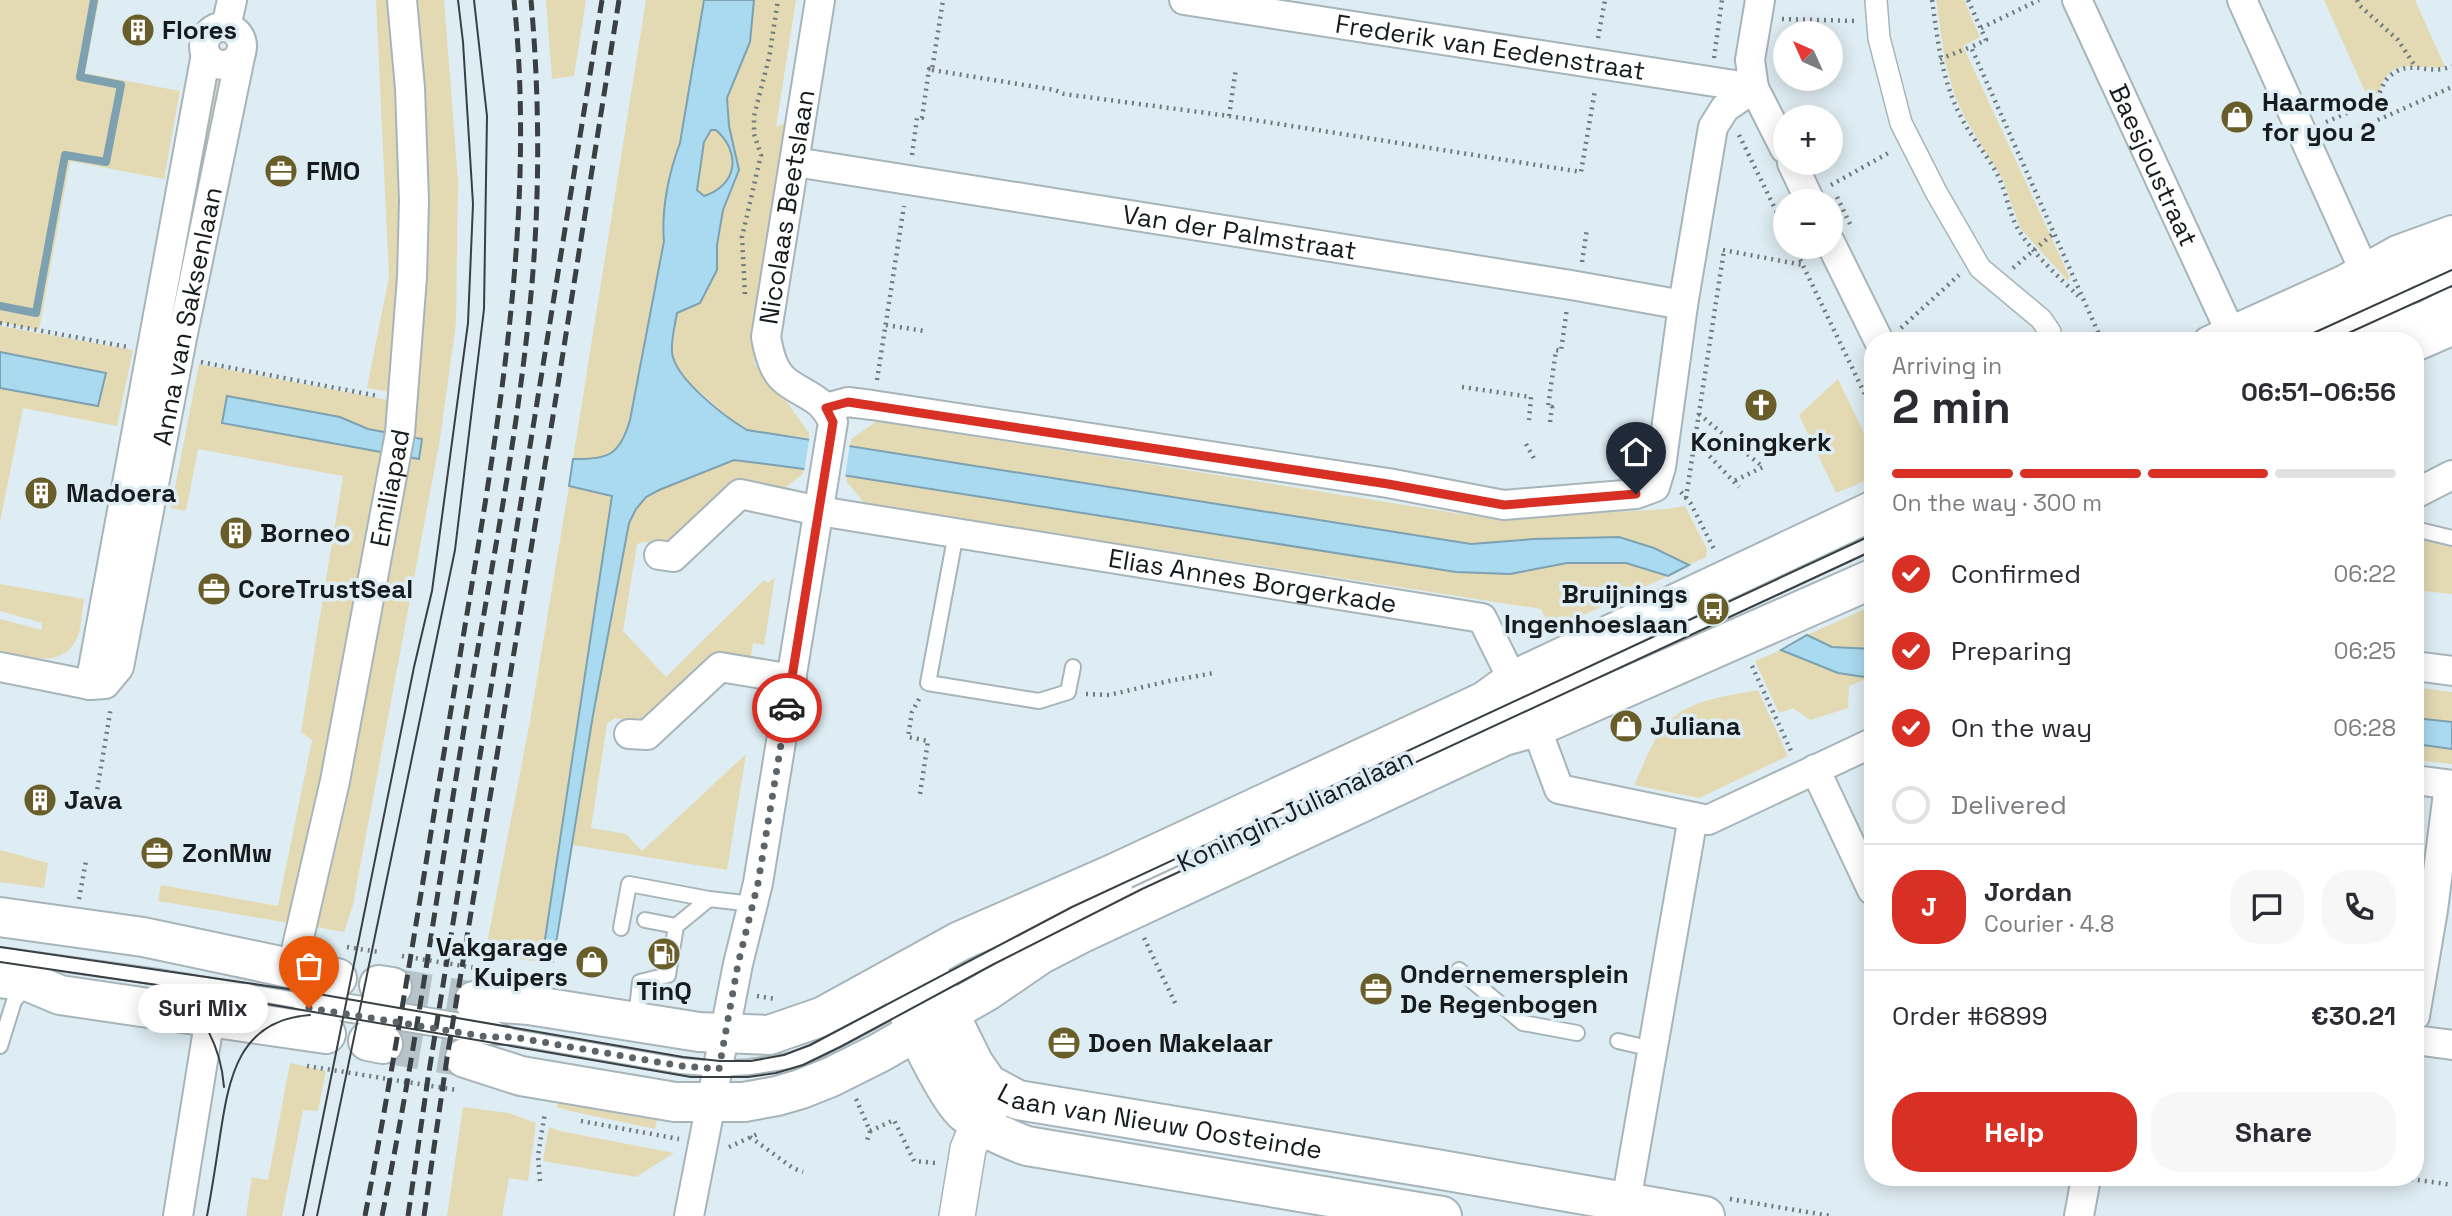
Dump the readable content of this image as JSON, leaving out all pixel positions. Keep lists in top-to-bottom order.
{
  "streets": {
    "main road": ["Koningin Julianalaan", "Laan van Nieuw Oosteinde"],
    "street": [
      "Frederik van Eedenstraat",
      "Baesjoustraat",
      "Nicolaas Beetslaan",
      "Van der Palmstraat",
      "Anna van Saksenlaan",
      "Emiliapad",
      "Elias Annes Borgerkade"
    ]
  },
  "crossings": [
    ["Nicolaas Beetslaan", "Van der Palmstraat"],
    ["Elias Annes Borgerkade", "Koningin Julianalaan"],
    ["Koningin Julianalaan", "Laan van Nieuw Oosteinde"]
  ],
  "places": {
    "building": [
      "Flores",
      "Madoera",
      "Borneo",
      "Java"
    ],
    "shop": ["Haarmode for you 2", "Juliana", "Vakgarage Kuipers"],
    "office": [
      "FMO",
      "CoreTrustSeal",
      "ZonMw",
      "Ondernemersplein De Regenbogen",
      "Doen Makelaar"
    ],
    "church": ["Koningkerk"],
    "bus stop": ["Bruijnings Ingenhoeslaan"],
    "fuel station": ["TinQ"],
    "other": ["Suri Mix"]
  },
  "north": "top left",
  "page": {
    "map_buttons": ["+", "−"],
    "heading": ["2 min", "Arriving in", "06:51–06:56"],
    "panel": [
      "Jordan",
      "Courier · 4.8",
      "Order #6899",
      "€30.21"
    ],
    "bar": "On the way · 300 m",
    "list": [
      ["Confirmed", "06:22"],
      ["Preparing", "06:25"],
      ["On the way", "06:28"],
      "Delivered"
    ],
    "round": "J",
    "bubble": "Suri Mix",
    "buttons": ["Help", "Share"]
  }
}
